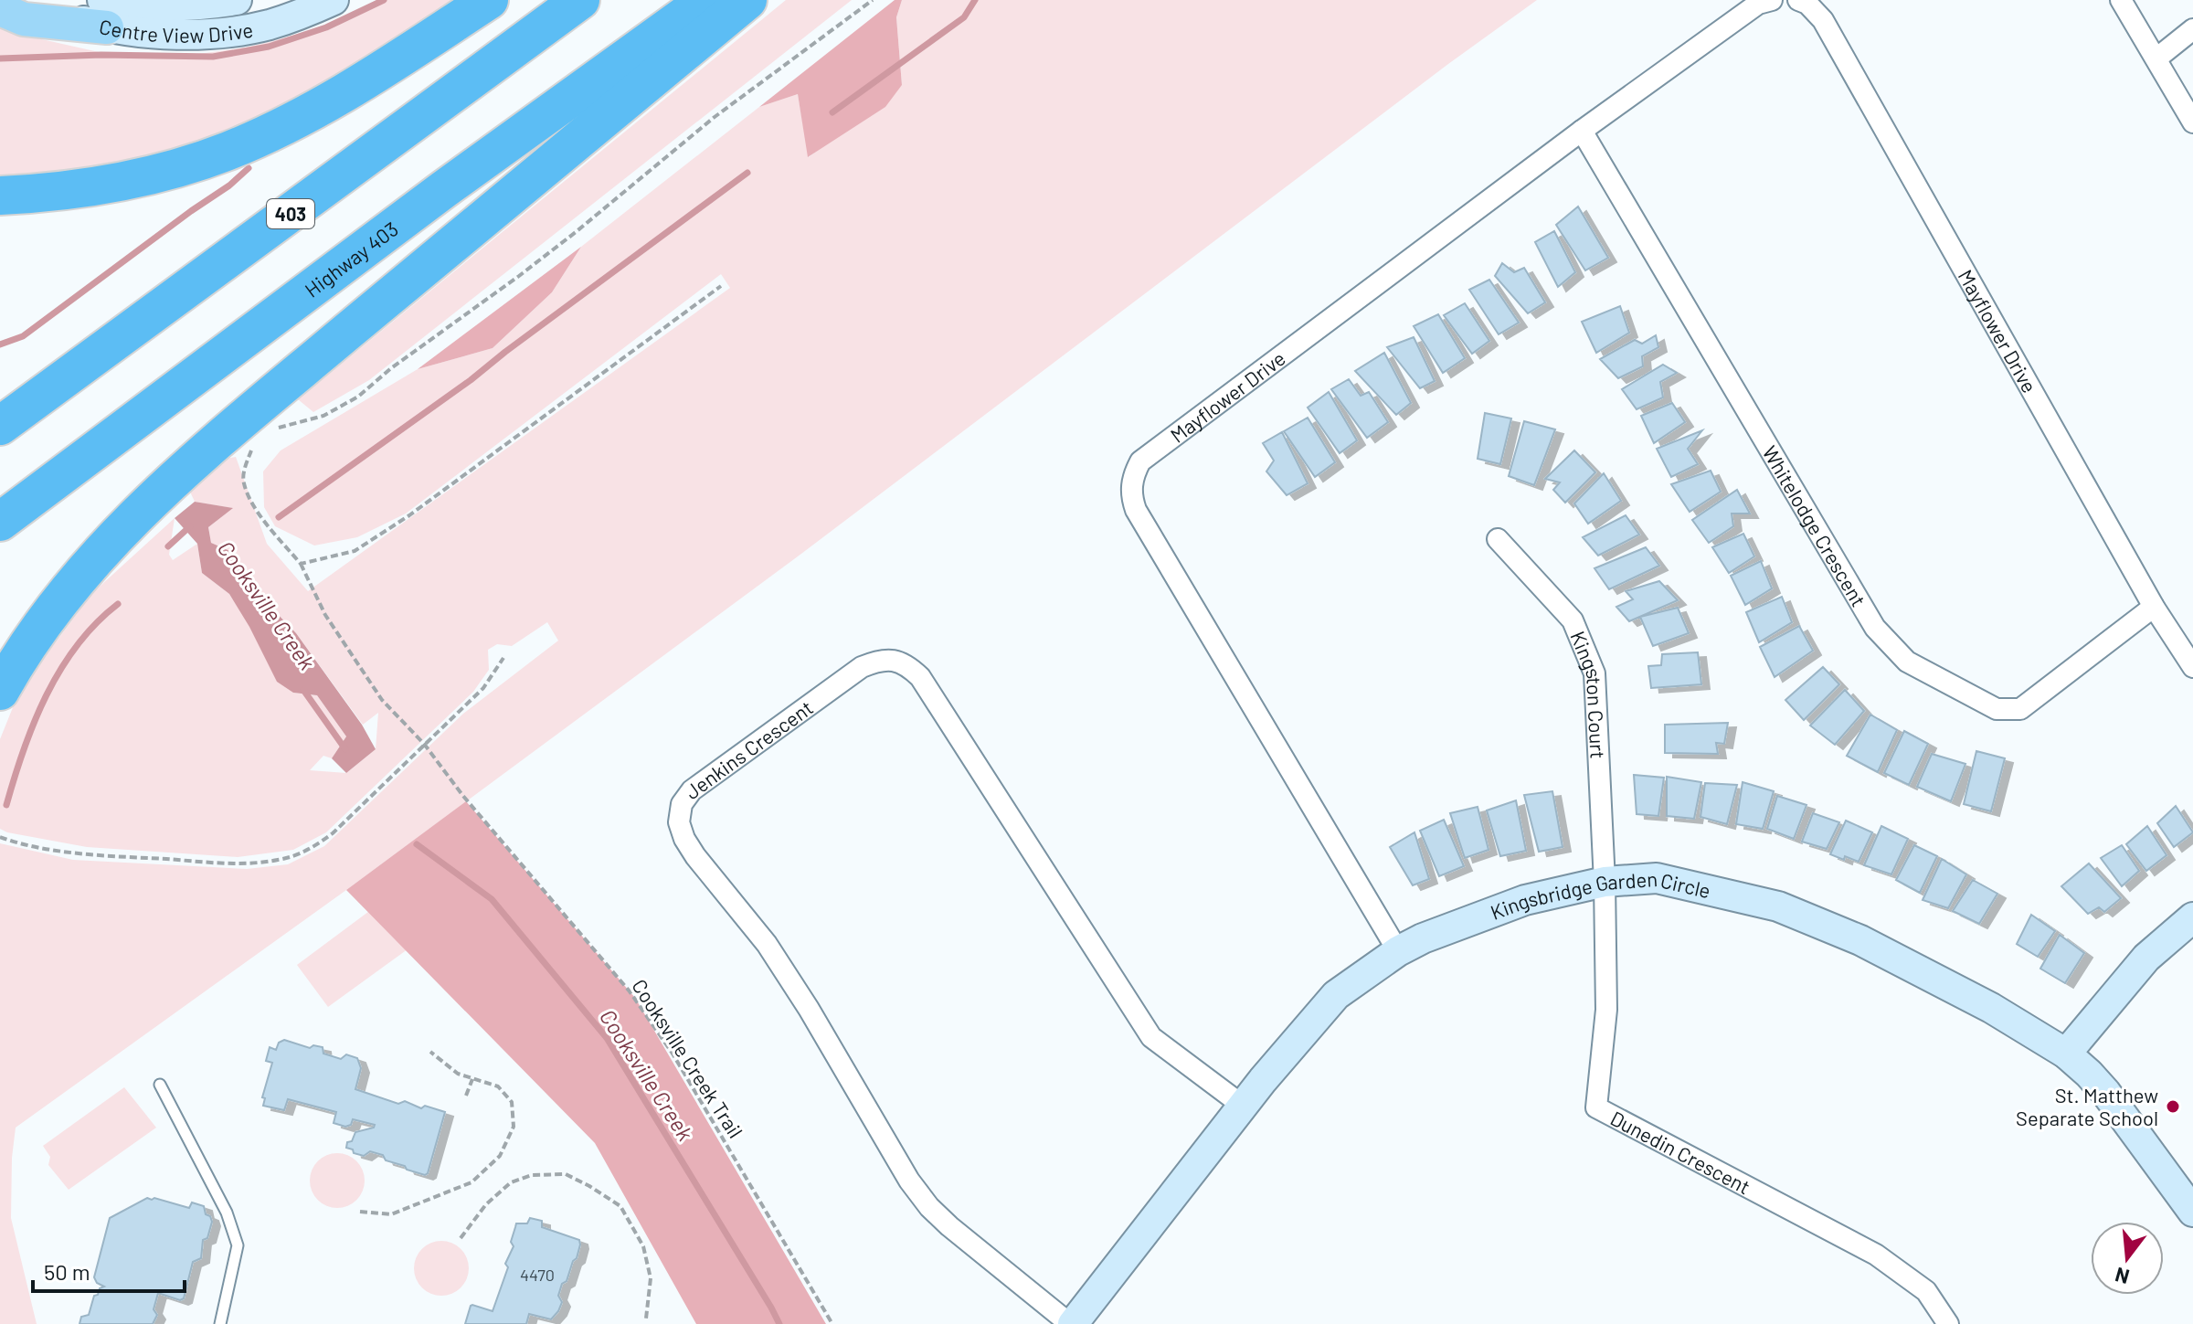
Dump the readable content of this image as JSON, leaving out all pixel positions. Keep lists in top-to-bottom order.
{
  "streets": {
    "highway": ["403", "Highway 403"],
    "street": [
      "Centre View Drive",
      "Mayflower Drive",
      "Whitelodge Crescent",
      "Kingston Court",
      "Jenkins Crescent",
      "Kingsbridge Garden Circle",
      "Dunedin Crescent"
    ],
    "path": ["Cooksville Creek Trail"]
  },
  "crossings": [
    ["Mayflower Drive", "Whitelodge Crescent"],
    ["Mayflower Drive", "Kingsbridge Garden Circle"],
    ["Kingston Court", "Kingsbridge Garden Circle"],
    ["Kingston Court", "Dunedin Crescent"],
    ["Jenkins Crescent", "Kingsbridge Garden Circle"],
    ["Kingsbridge Garden Circle", "Dunedin Crescent"]
  ],
  "water": ["Cooksville Creek"],
  "places": ["St. Matthew Separate School"],
  "house_numbers": ["4470"],
  "scale_bar": "50 m",
  "north": "bottom"
}
